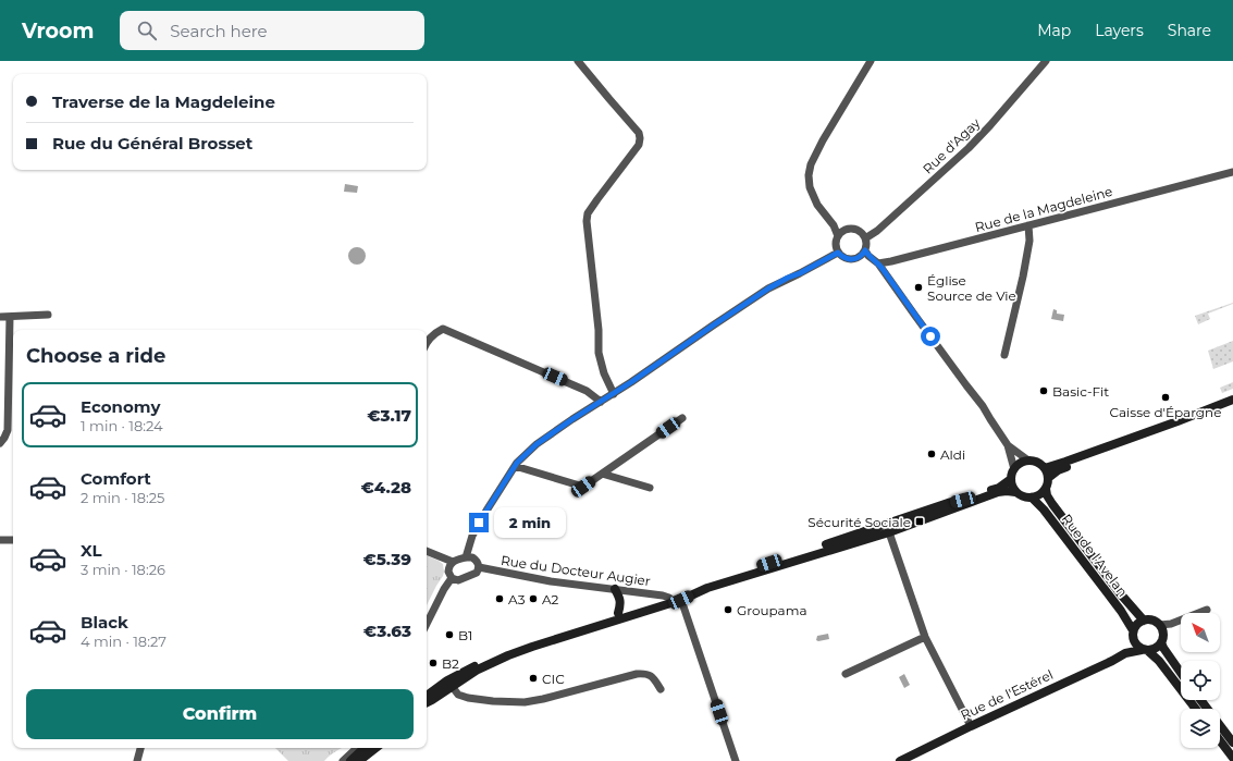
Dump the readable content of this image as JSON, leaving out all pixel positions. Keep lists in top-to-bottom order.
{
  "streets": {
    "main road": ["Rue de l'Avelan", "Rue de l'Estérel"],
    "street": ["Rue d'Agay", "Rue de la Magdeleine", "Rue du Docteur Augier"]
  },
  "crossings": [
    ["Rue de l'Avelan", "Rue de l'Estérel"]
  ],
  "places": {
    "other": [
      "Église Source de Vie",
      "Basic-Fit",
      "Caisse d'Épargne",
      "Aldi",
      "A3",
      "A2",
      "Groupama",
      "B1",
      "B2",
      "CIC"
    ],
    "transit": ["Sécurité Sociale"]
  },
  "north": "top left",
  "page": {
    "header": "Vroom",
    "search": "Search here",
    "nav": ["Map", "Layers", "Share"],
    "banner": ["Traverse de la Magdeleine", "Rue du Général Brosset"],
    "heading": "Choose a ride",
    "list": [
      {
        "name": "Economy",
        "note": "1 min · 18:24",
        "value": "€3.17"
      },
      {
        "name": "Comfort",
        "note": "2 min · 18:25",
        "value": "€4.28"
      },
      {
        "name": "XL",
        "note": "3 min · 18:26",
        "value": "€5.39"
      },
      {
        "name": "Black",
        "note": "4 min · 18:27",
        "value": "€3.63"
      }
    ],
    "bubble": "2 min",
    "buttons": "Confirm"
  }
}
